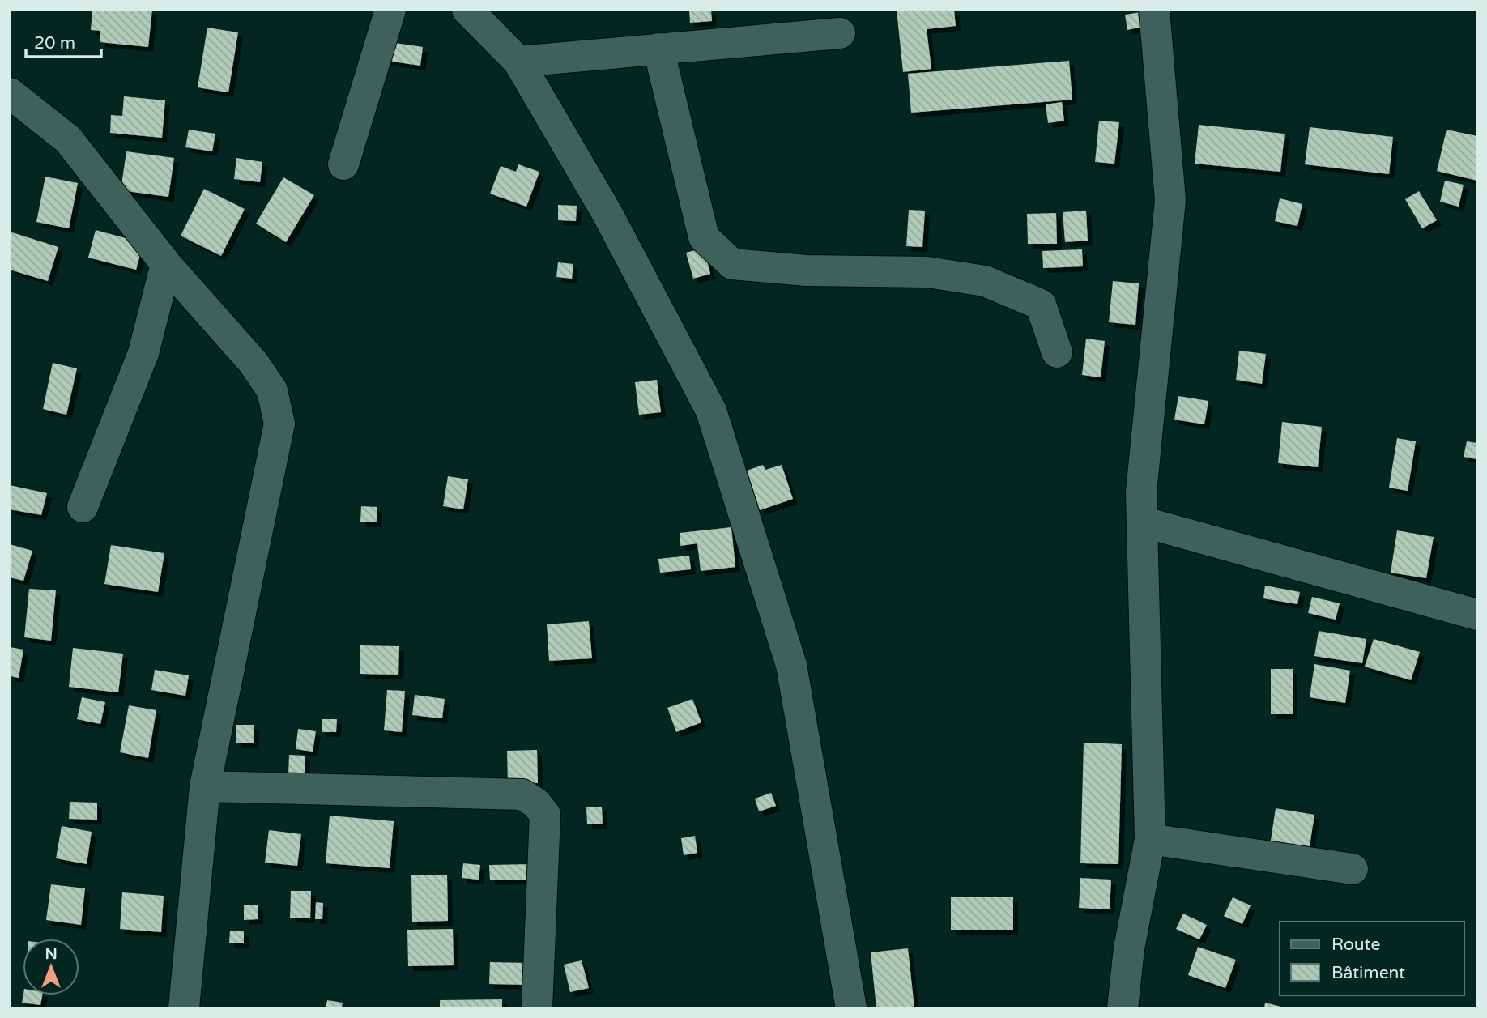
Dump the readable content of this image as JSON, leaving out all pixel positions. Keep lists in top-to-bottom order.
{
  "legend": ["Route", "Bâtiment"],
  "scale_bar": "20 m",
  "north": "top"
}
